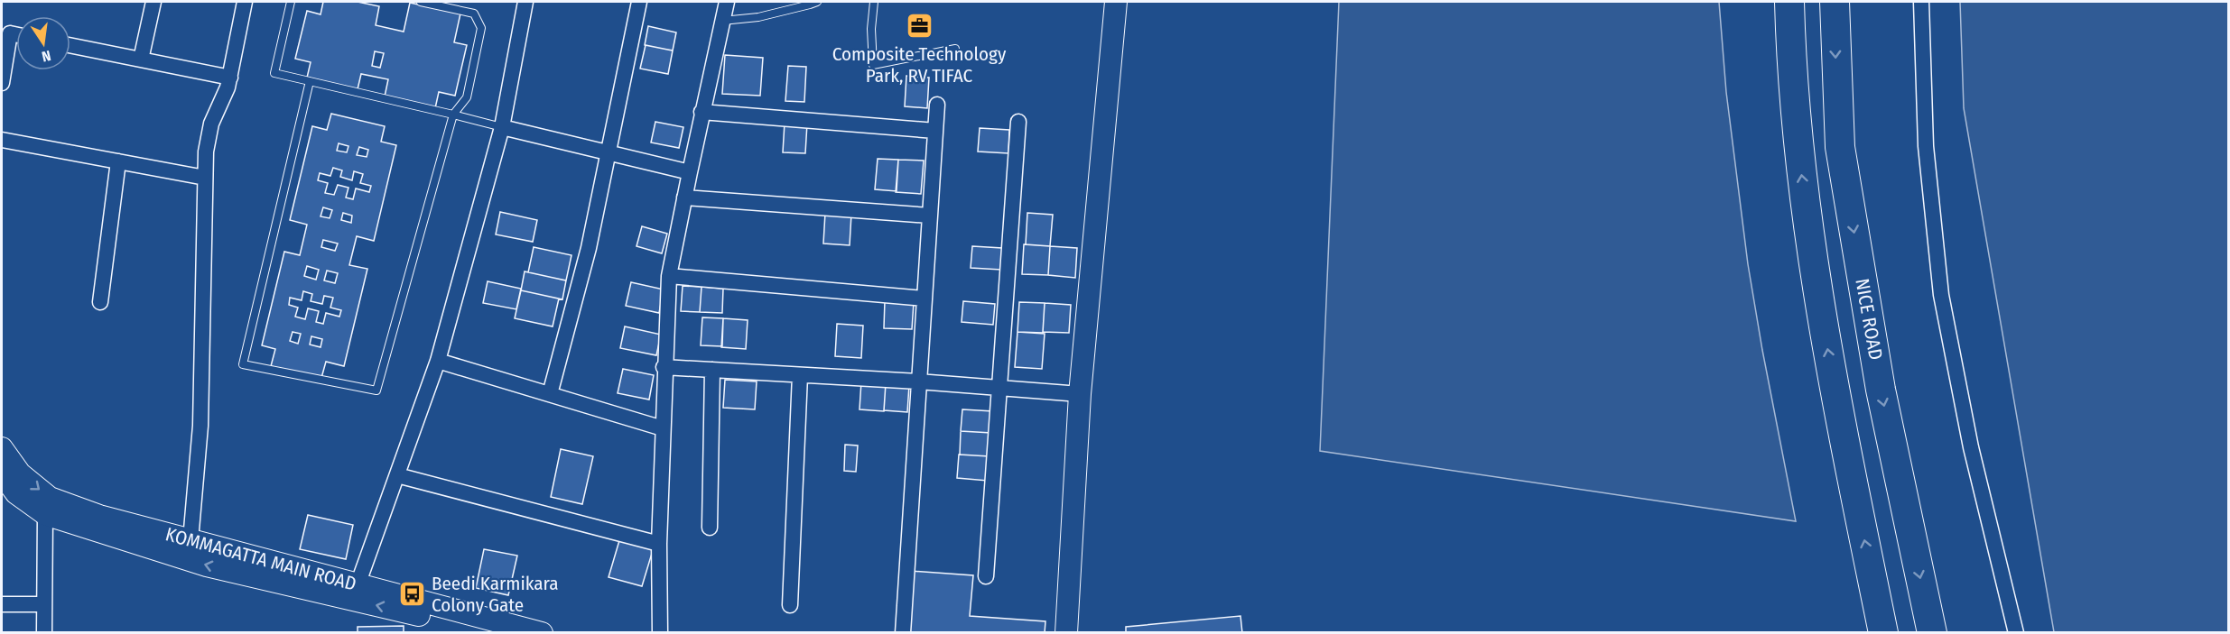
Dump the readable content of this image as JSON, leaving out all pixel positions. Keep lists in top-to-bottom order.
{
  "streets": {
    "highway": ["NICE ROAD"],
    "main road": ["KOMMAGATTA MAIN ROAD"]
  },
  "places": {
    "office": ["Composite Technology Park, RV TIFAC"],
    "bus stop": ["Beedi Karmikara Colony Gate"]
  },
  "north": "bottom"
}
